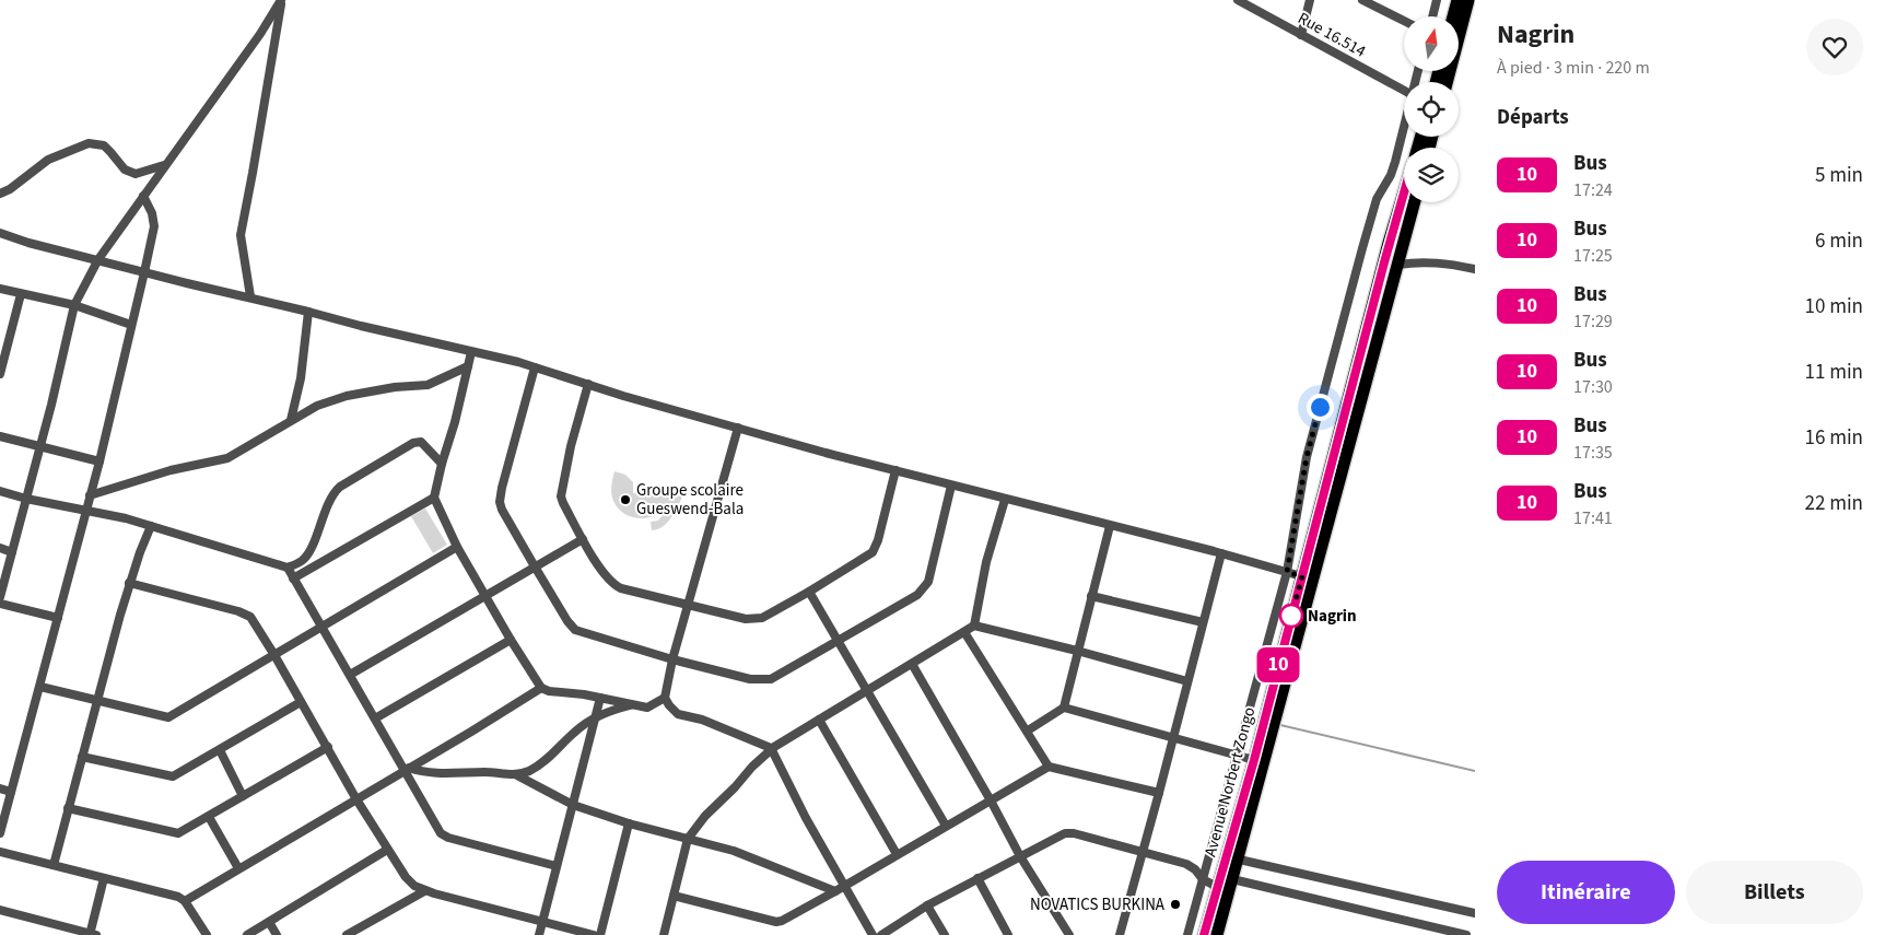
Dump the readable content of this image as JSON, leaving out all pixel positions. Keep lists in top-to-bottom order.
{
  "streets": {
    "main road": ["Avenue Norbert Zongo"],
    "street": ["Rue 16.514"]
  },
  "places": ["Groupe scolaire Gueswend-Bala", "Nagrin", "NOVATICS BURKINA"],
  "lines": ["bus line 10"],
  "north": "top",
  "page": {
    "on_map": "10",
    "heading": [
      ["Nagrin", "À pied · 3 min · 220 m"],
      "Départs"
    ],
    "list": [
      {
        "mark": "10",
        "name": "Bus",
        "note": "17:24",
        "value": "5 min"
      },
      {
        "mark": "10",
        "name": "Bus",
        "note": "17:25",
        "value": "6 min"
      },
      {
        "mark": "10",
        "name": "Bus",
        "note": "17:29",
        "value": "10 min"
      },
      {
        "mark": "10",
        "name": "Bus",
        "note": "17:30",
        "value": "11 min"
      },
      {
        "mark": "10",
        "name": "Bus",
        "note": "17:35",
        "value": "16 min"
      },
      {
        "mark": "10",
        "name": "Bus",
        "note": "17:41",
        "value": "22 min"
      }
    ],
    "buttons": ["Itinéraire", "Billets"]
  }
}
